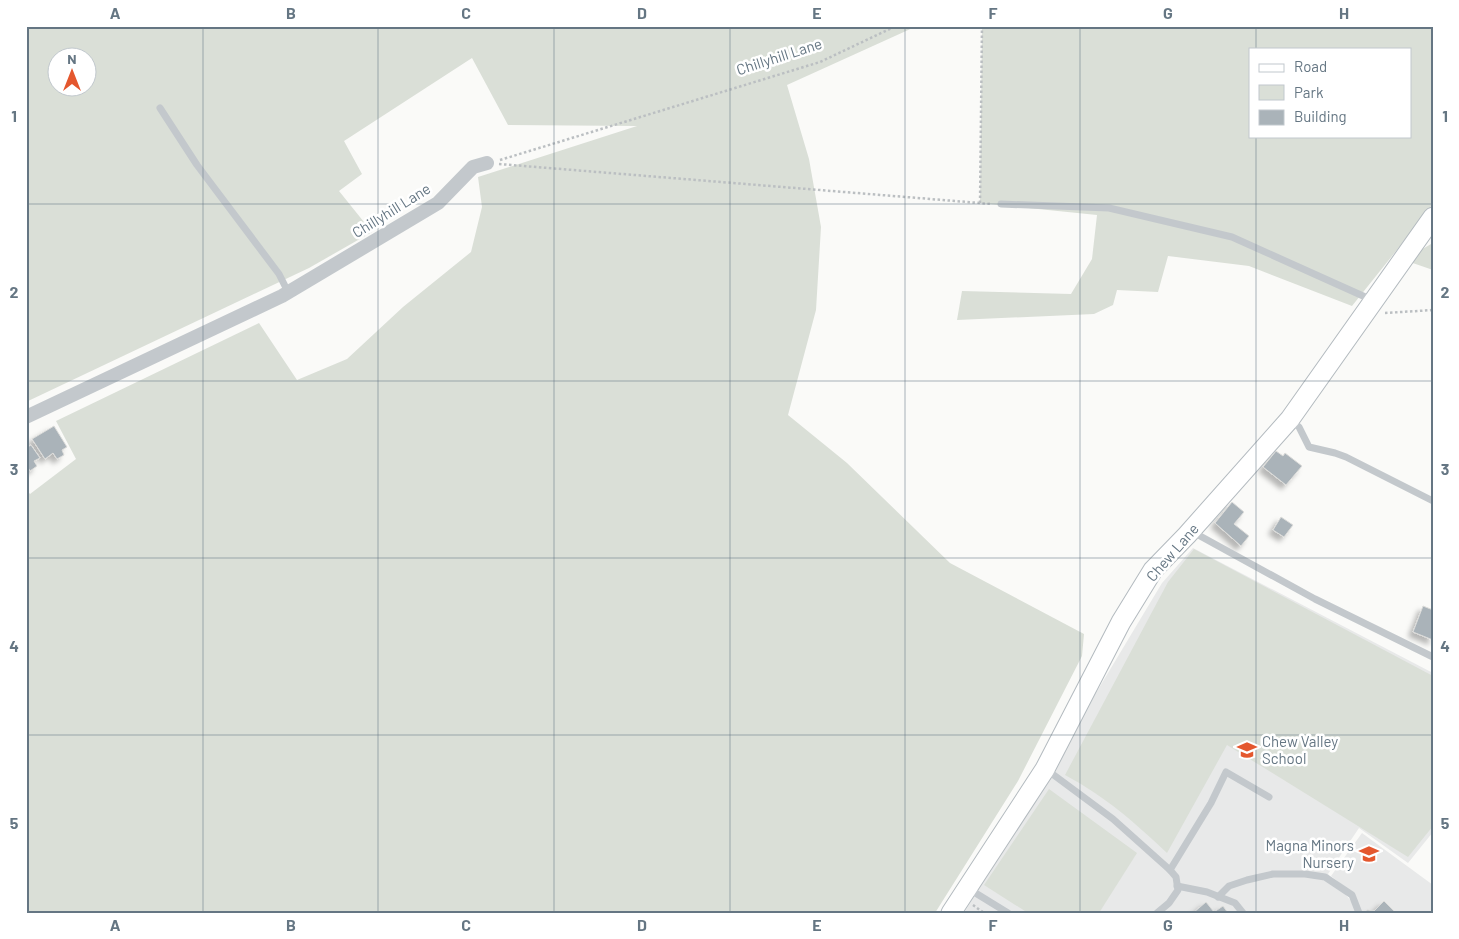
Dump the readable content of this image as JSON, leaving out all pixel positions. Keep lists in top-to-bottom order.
{
  "streets": {
    "main road": ["Chew Lane"],
    "street": ["Chillyhill Lane"]
  },
  "places": {
    "school or university": ["Chew Valley School", "Magna Minors Nursery"]
  },
  "legend": ["Road", "Park", "Building"],
  "north": "top",
  "grid": {
    "columns": [
      "A",
      "B",
      "C",
      "D",
      "E",
      "F",
      "G",
      "H"
    ],
    "rows": [
      "1",
      "2",
      "3",
      "4",
      "5"
    ]
  }
}
